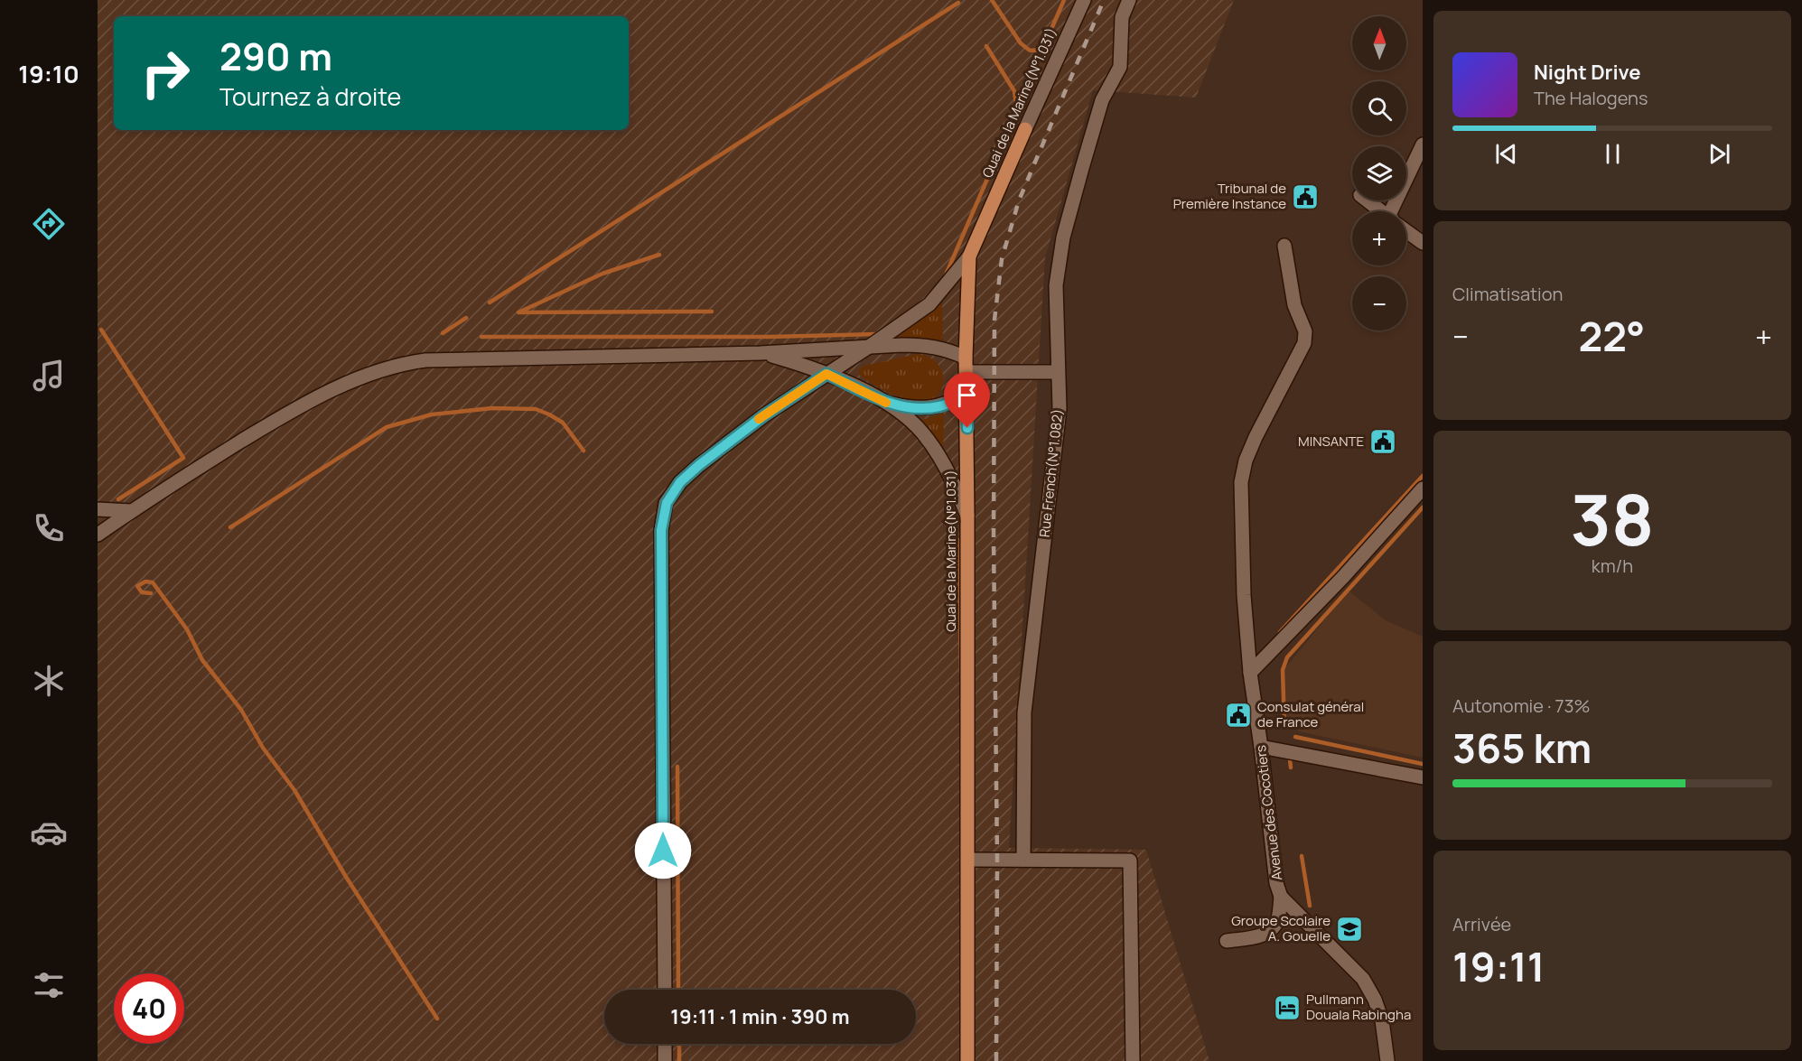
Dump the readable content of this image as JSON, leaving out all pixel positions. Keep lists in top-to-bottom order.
{
  "streets": {
    "main road": ["Quai de la Marine(N°1.031)"],
    "street": ["Rue French(N°1.082)", "Avenue des Cocotiers"]
  },
  "places": {
    "public building": ["Tribunal de Première Instance", "MINSANTE", "Consulat général de France"],
    "school or university": ["Groupe Scolaire A. Gouelle"],
    "hotel": ["Pullmann Douala Rabingha"]
  },
  "north": "top",
  "page": {
    "tabs": "19:10",
    "map_buttons": ["+", "−"],
    "turn": ["290 m", "Tournez à droite"],
    "song": ["Night Drive", "The Halogens"],
    "tile": [
      "Climatisation",
      ["38", "km/h"],
      ["Autonomie · 73%", "365 km"],
      ["Arrivée", "19:11"]
    ],
    "heat": ["−", "22°", "+"],
    "limit": "40",
    "trip": "19:11 · 1 min · 390 m"
  }
}
